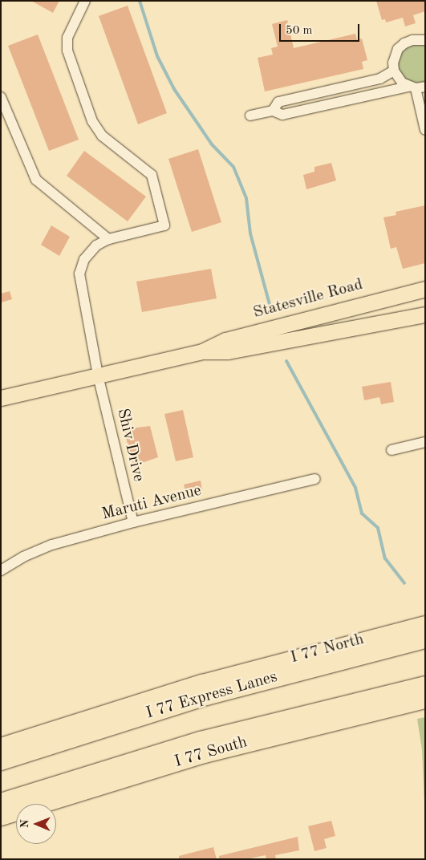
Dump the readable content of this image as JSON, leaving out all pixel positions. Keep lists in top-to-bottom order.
{
  "streets": {
    "highway": ["I 77 North", "I 77 Express Lanes", "I 77 South"],
    "main road": ["Statesville Road"],
    "street": ["Shiv Drive", "Maruti Avenue"]
  },
  "crossings": [
    ["Statesville Road", "Shiv Drive"],
    ["Shiv Drive", "Maruti Avenue"]
  ],
  "scale_bar": "50 m",
  "north": "left"
}
